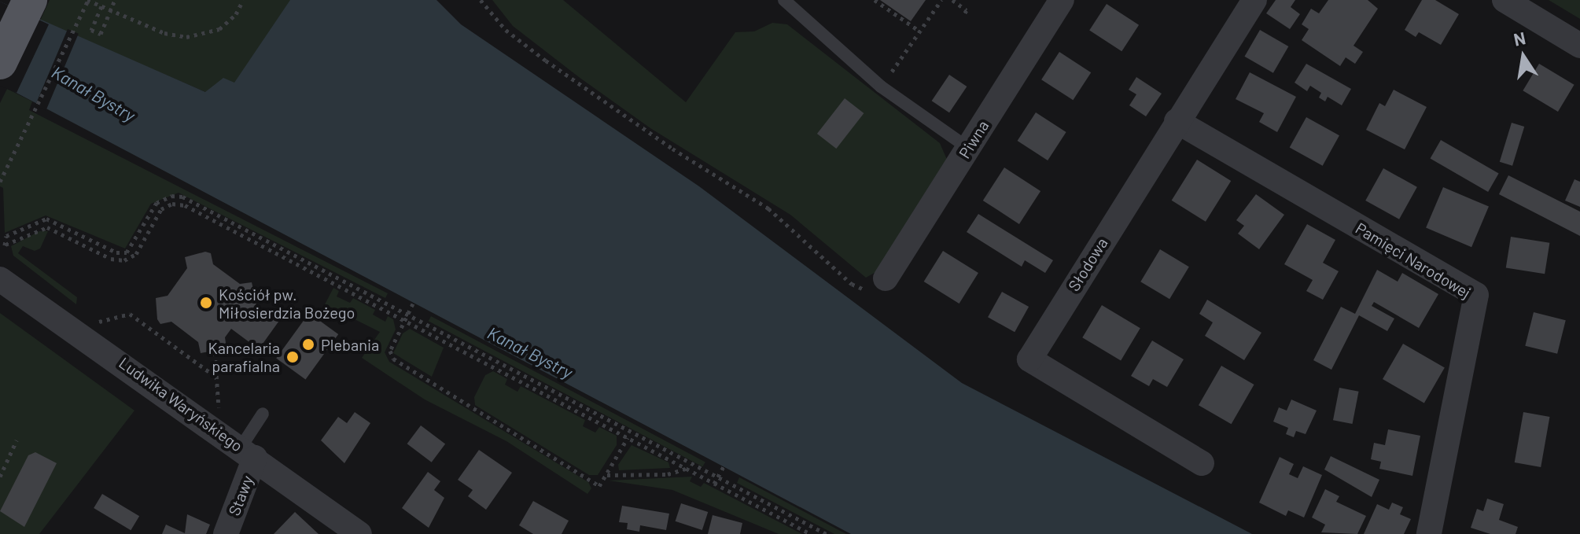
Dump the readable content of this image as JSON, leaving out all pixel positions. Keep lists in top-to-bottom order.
{
  "streets": {
    "street": [
      "Piwna",
      "Pamięci Narodowej",
      "Słodowa",
      "Ludwika Waryńskiego",
      "Stawy"
    ]
  },
  "crossings": [
    ["Pamięci Narodowej", "Słodowa"],
    ["Ludwika Waryńskiego", "Stawy"]
  ],
  "water": ["Kanał Bystry"],
  "places": ["Kościół pw. Miłosierdzia Bożego", "Plebania", "Kancelaria parafialna"],
  "north": "top"
}
